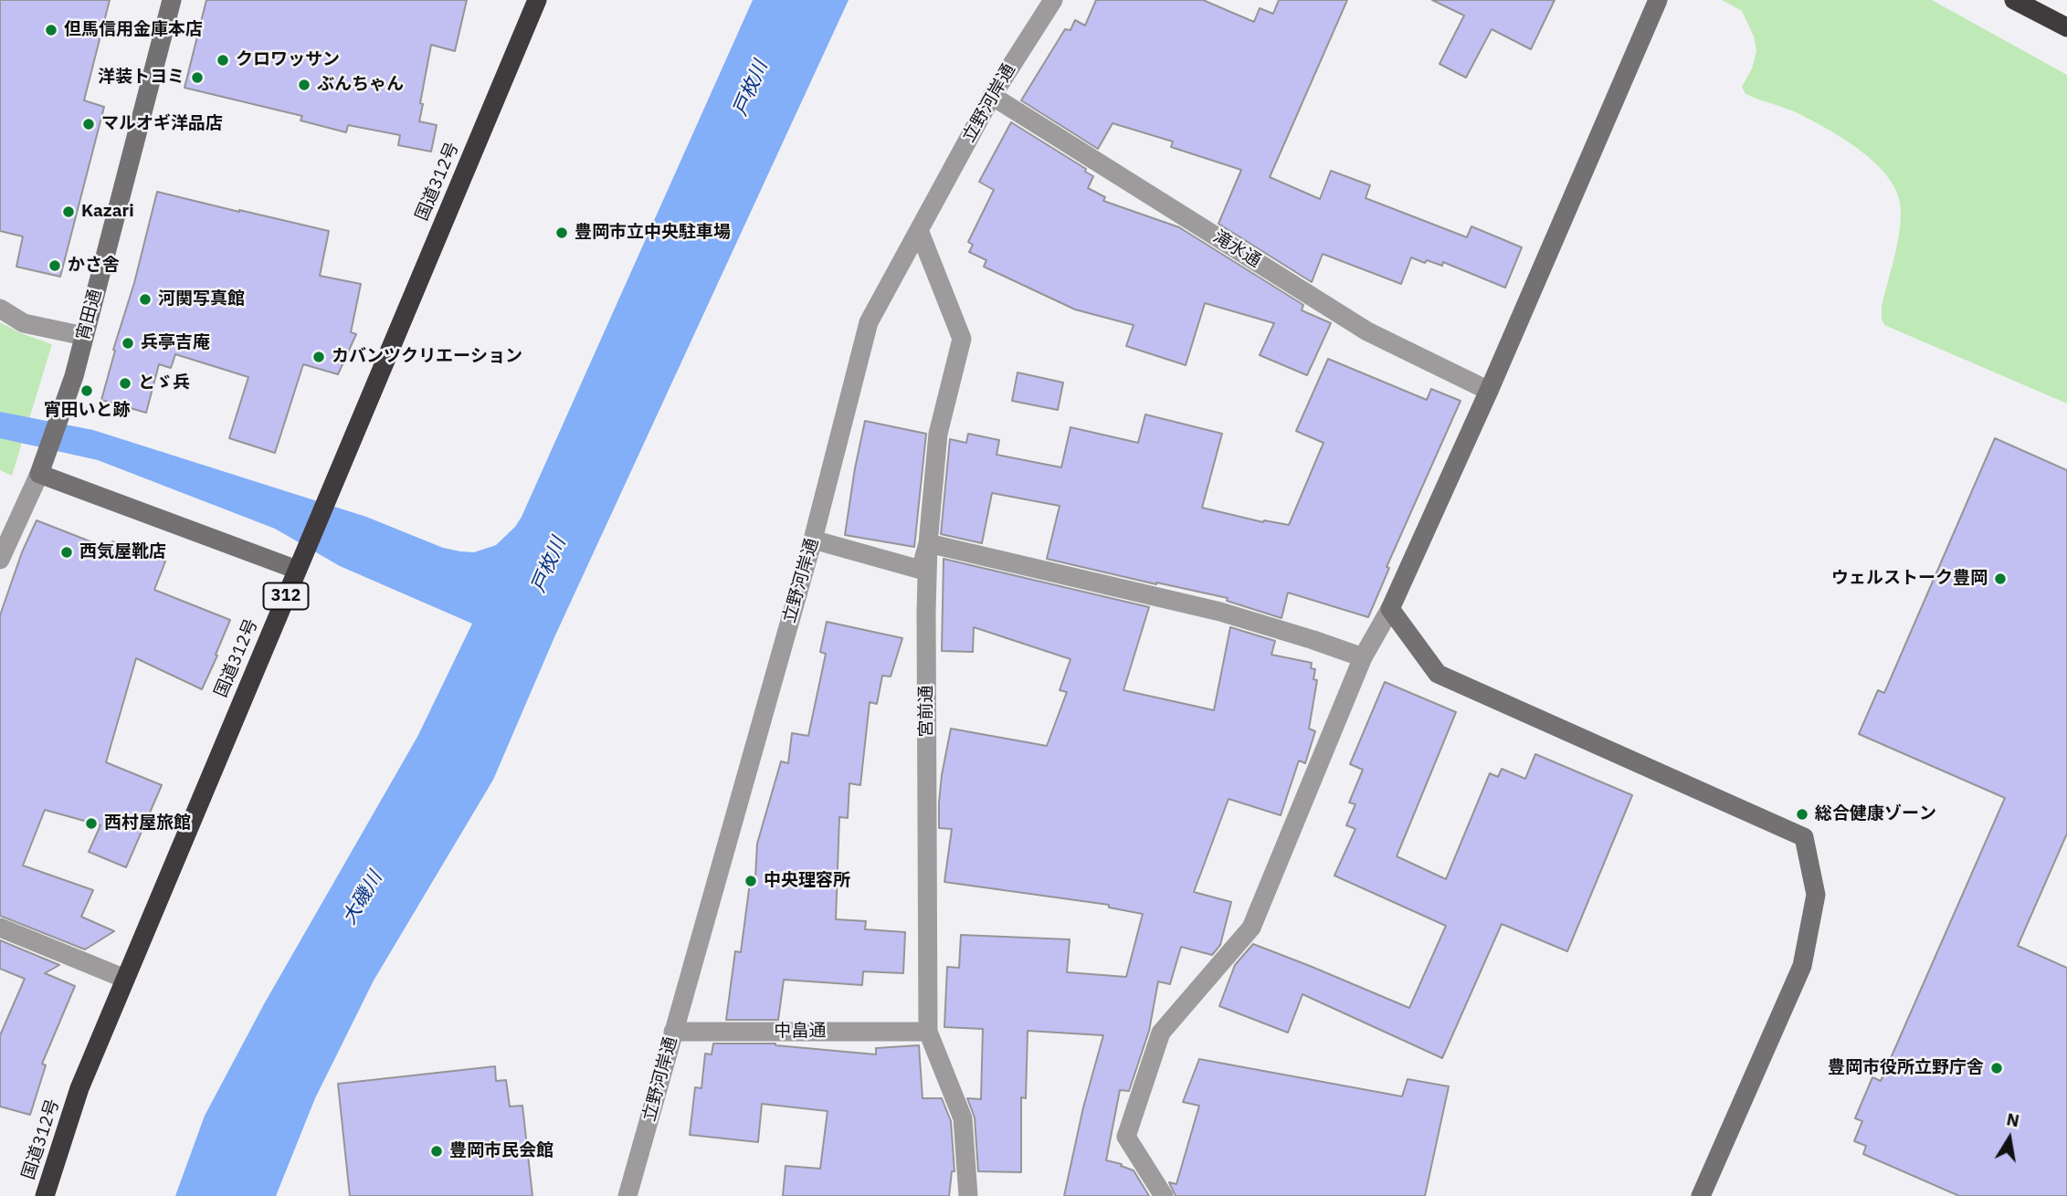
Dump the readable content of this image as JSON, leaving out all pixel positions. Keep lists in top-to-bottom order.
{
  "streets": {
    "highway": ["国道312号", "312"],
    "street": [
      "立野河岸通",
      "滝水通",
      "宵田通",
      "宮前通",
      "中畠通"
    ]
  },
  "crossings": [
    ["立野河岸通", "滝水通"],
    ["立野河岸通", "宮前通"],
    ["立野河岸通", "中畠通"],
    ["宮前通", "中畠通"]
  ],
  "water": ["戸枚川", "大磯川"],
  "places": [
    "但馬信用金庫本店",
    "クロワッサン",
    "洋装トヨミ",
    "ぶんちゃん",
    "マルオギ洋品店",
    "Kazari",
    "豊岡市立中央駐車場",
    "かさ舎",
    "河関写真館",
    "兵亭吉庵",
    "カバンツクリエーション",
    "とゞ兵",
    "宵田いと跡",
    "西気屋靴店",
    "ウェルストーク豊岡",
    "総合健康ゾーン",
    "西村屋旅館",
    "中央理容所",
    "豊岡市役所立野庁舎",
    "豊岡市民会館"
  ],
  "north": "top"
}
